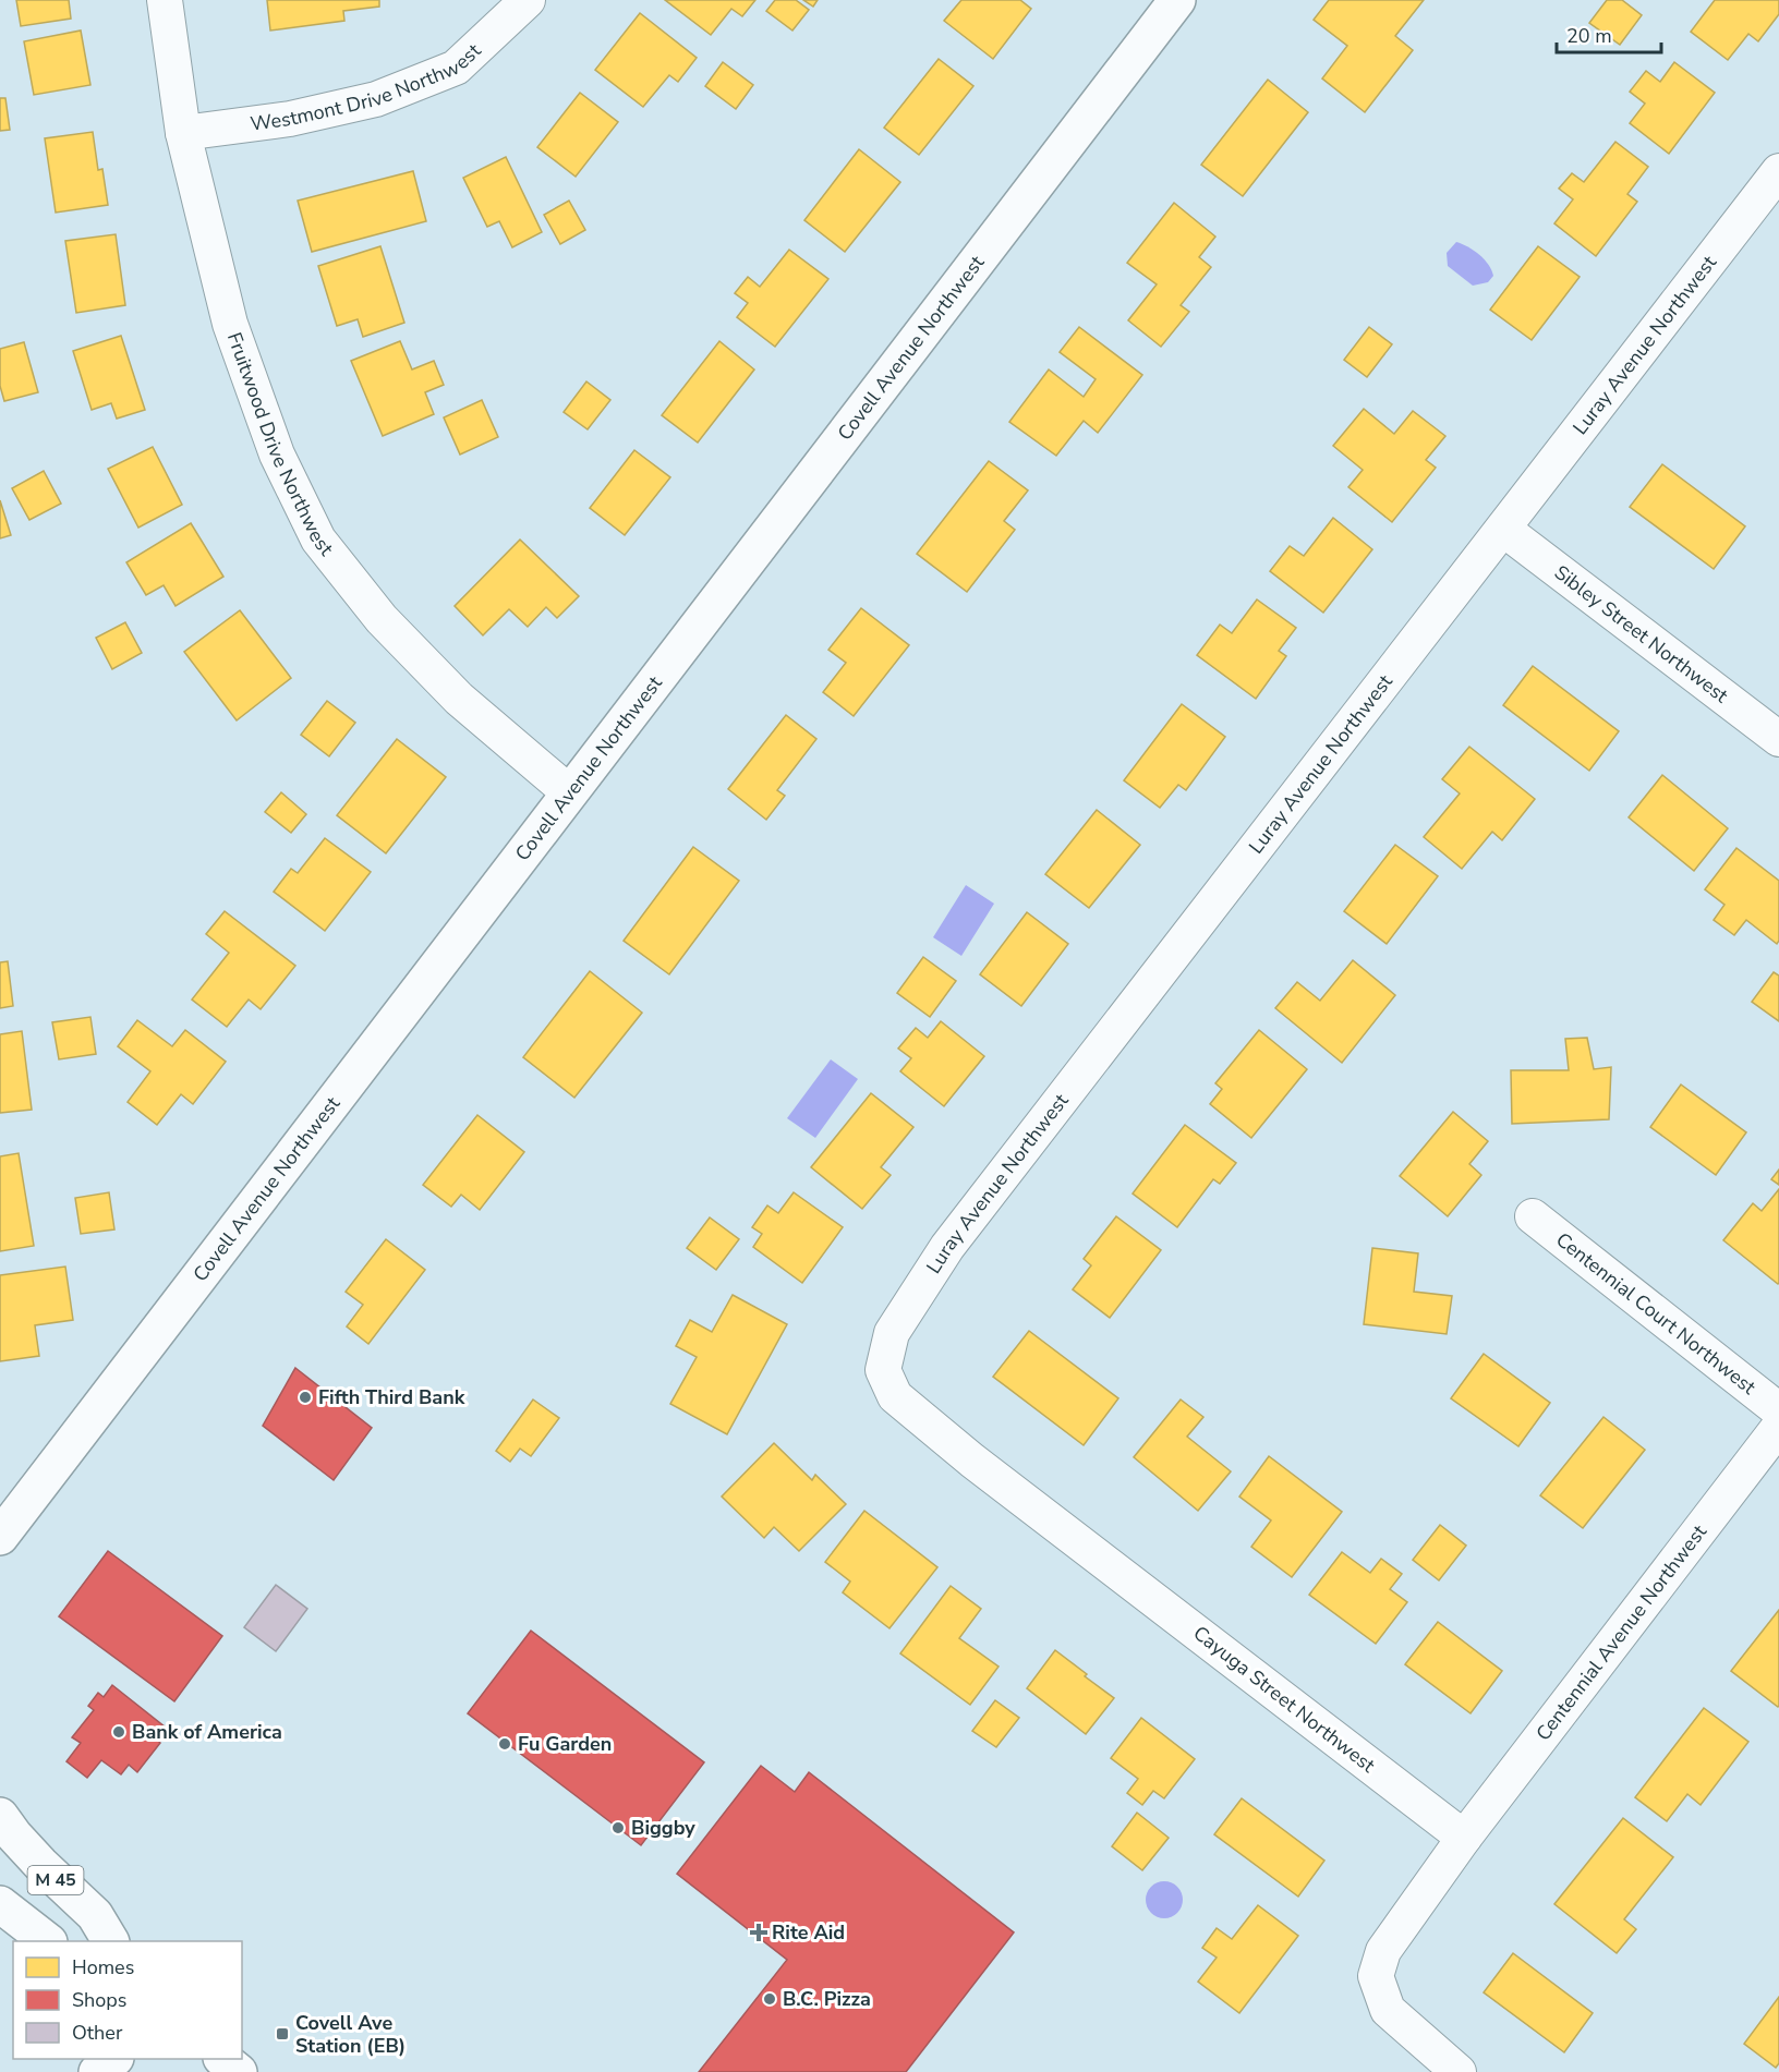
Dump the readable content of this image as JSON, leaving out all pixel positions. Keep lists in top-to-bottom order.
{
  "streets": {
    "main road": ["Covell Avenue Northwest", "M 45"],
    "street": [
      "Westmont Drive Northwest",
      "Luray Avenue Northwest",
      "Fruitwood Drive Northwest",
      "Sibley Street Northwest",
      "Centennial Court Northwest",
      "Centennial Avenue Northwest",
      "Cayuga Street Northwest"
    ]
  },
  "crossings": [
    ["Westmont Drive Northwest", "Fruitwood Drive Northwest"],
    ["Luray Avenue Northwest", "Sibley Street Northwest"],
    ["Luray Avenue Northwest", "Cayuga Street Northwest"],
    ["Covell Avenue Northwest", "Fruitwood Drive Northwest"],
    ["Centennial Avenue Northwest", "Cayuga Street Northwest"]
  ],
  "places": {
    "other": [
      "Fifth Third Bank",
      "Bank of America",
      "Fu Garden",
      "Biggby",
      "B.C. Pizza"
    ],
    "health": ["Rite Aid"],
    "transit": ["Covell Ave Station (EB)"]
  },
  "legend": ["Homes", "Shops", "Other"],
  "scale_bar": "20 m"
}
